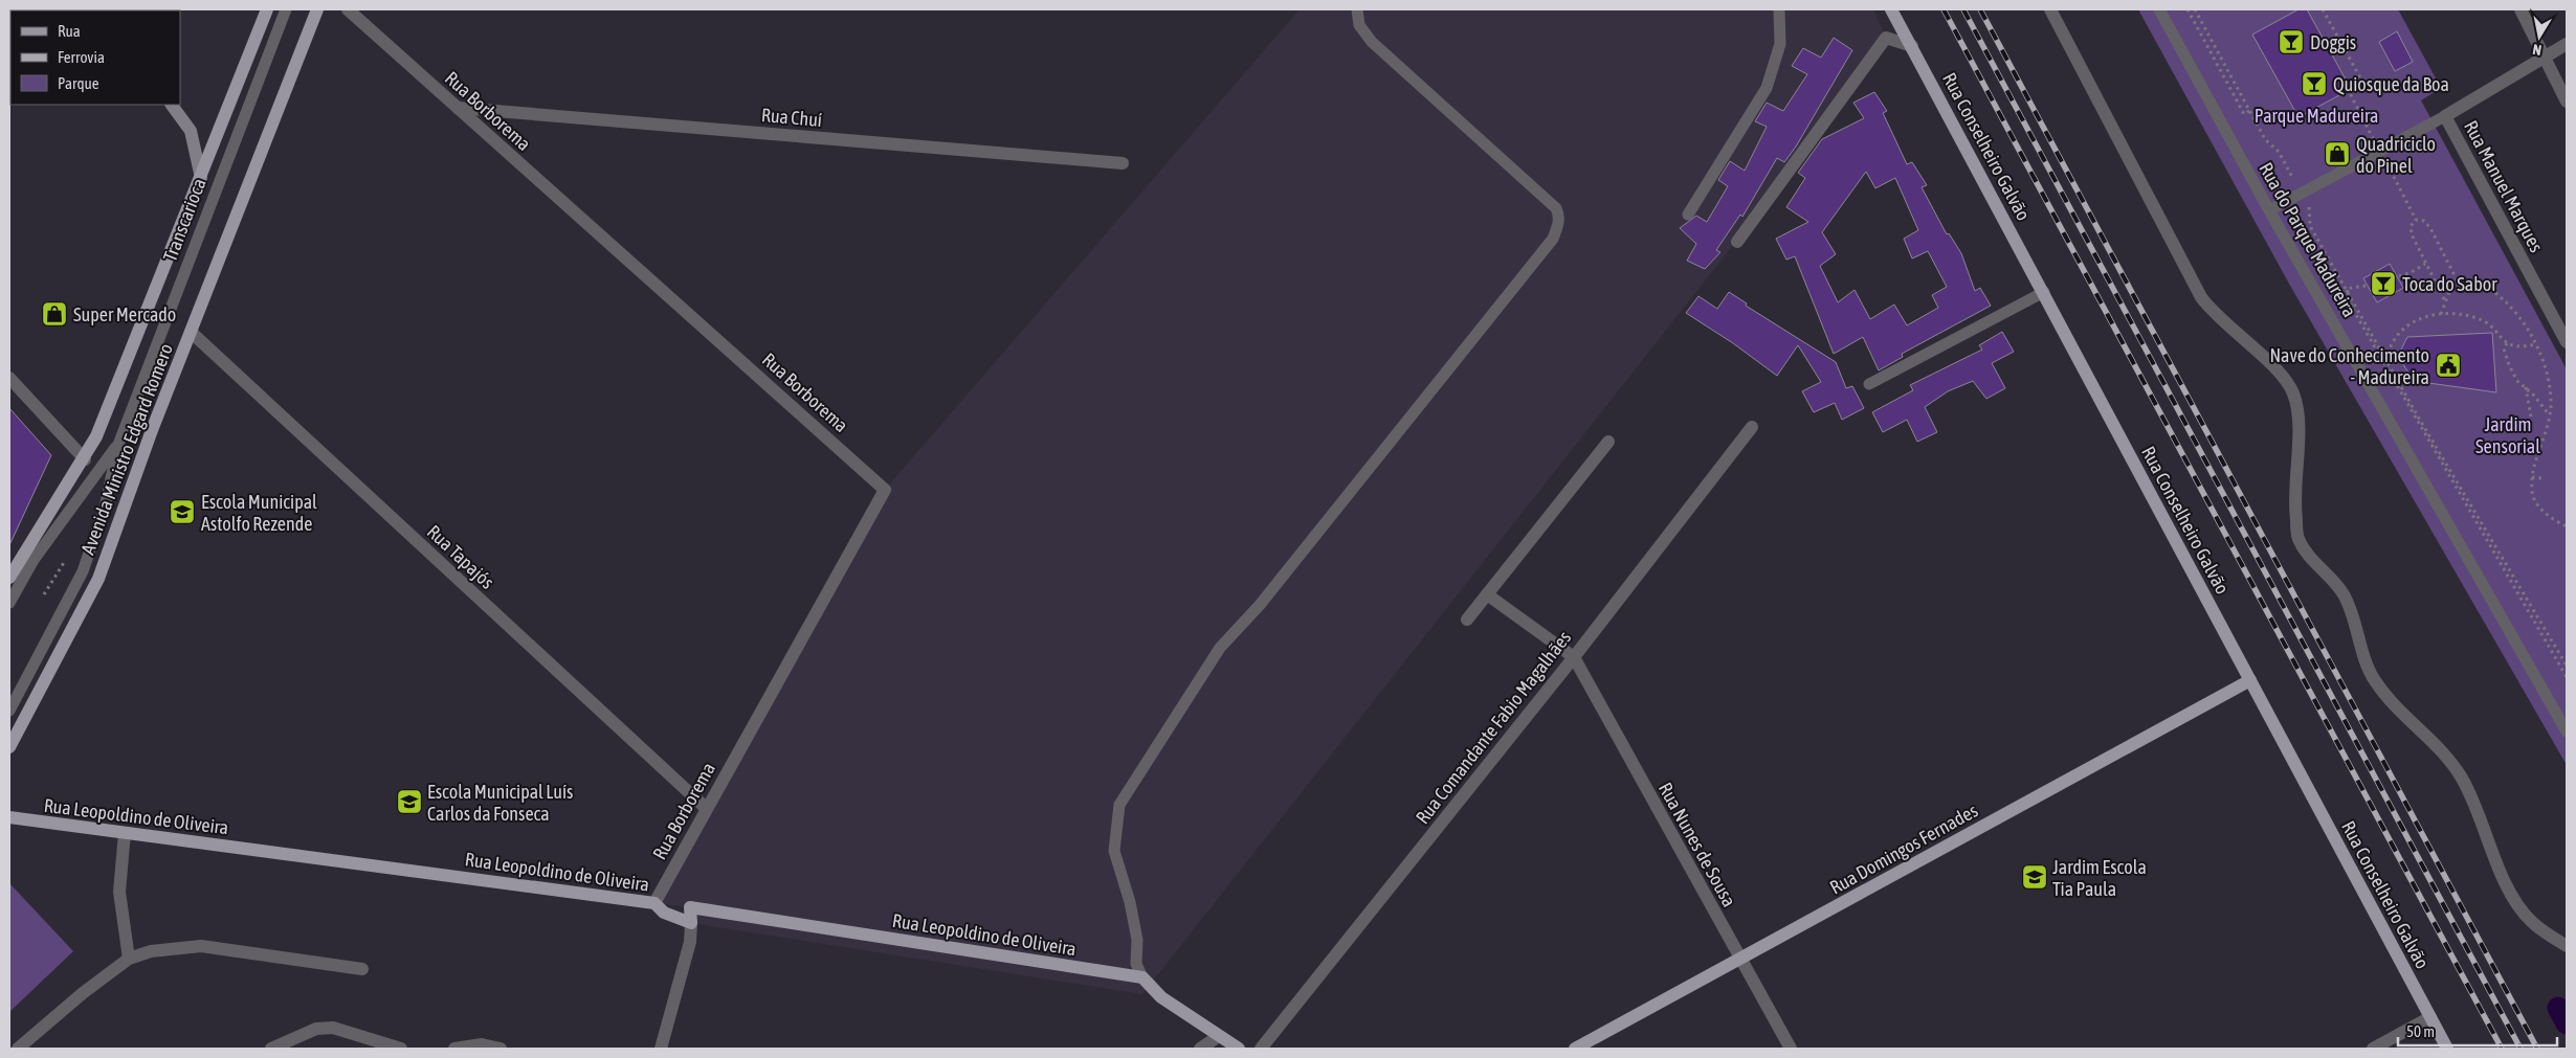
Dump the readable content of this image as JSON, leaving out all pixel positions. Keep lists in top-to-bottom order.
{
  "streets": {
    "main road": [
      "Rua Conselheiro Galvão",
      "Avenida Ministro Edgard Romero",
      "Rua Leopoldino de Oliveira",
      "Rua Domingos Fernades"
    ],
    "street": [
      "Rua Borborema",
      "Rua Chuí",
      "Rua Manuel Marques",
      "Rua Tapajós",
      "Rua Comandante Fabio Magalhães",
      "Rua Nunes de Sousa"
    ],
    "lane": ["Transcarioca", "Rua do Parque Madureira"]
  },
  "crossings": [
    ["Rua Borborema", "Rua Chuí"],
    ["Rua Borborema", "Rua Tapajós"],
    ["Rua Borborema", "Rua Leopoldino de Oliveira"],
    ["Rua Conselheiro Galvão", "Rua Domingos Fernades"],
    ["Avenida Ministro Edgard Romero", "Rua Tapajós"],
    ["Rua Comandante Fabio Magalhães", "Rua Nunes de Sousa"],
    ["Rua Nunes de Sousa", "Rua Domingos Fernades"]
  ],
  "parks": ["Parque Madureira", "Jardim Sensorial"],
  "places": {
    "bar": ["Doggis", "Quiosque da Boa", "Toca do Sabor"],
    "shop": ["Quadriciclo do Pinel", "Super Mercado"],
    "public building": ["Nave do Conhecimento - Madureira"],
    "school or university": ["Escola Municipal Astolfo Rezende", "Escola Municipal Luís Carlos da Fonseca", "Jardim Escola Tia Paula"]
  },
  "legend": ["Rua", "Ferrovia", "Parque"],
  "scale_bar": "50 m",
  "north": "bottom"
}
